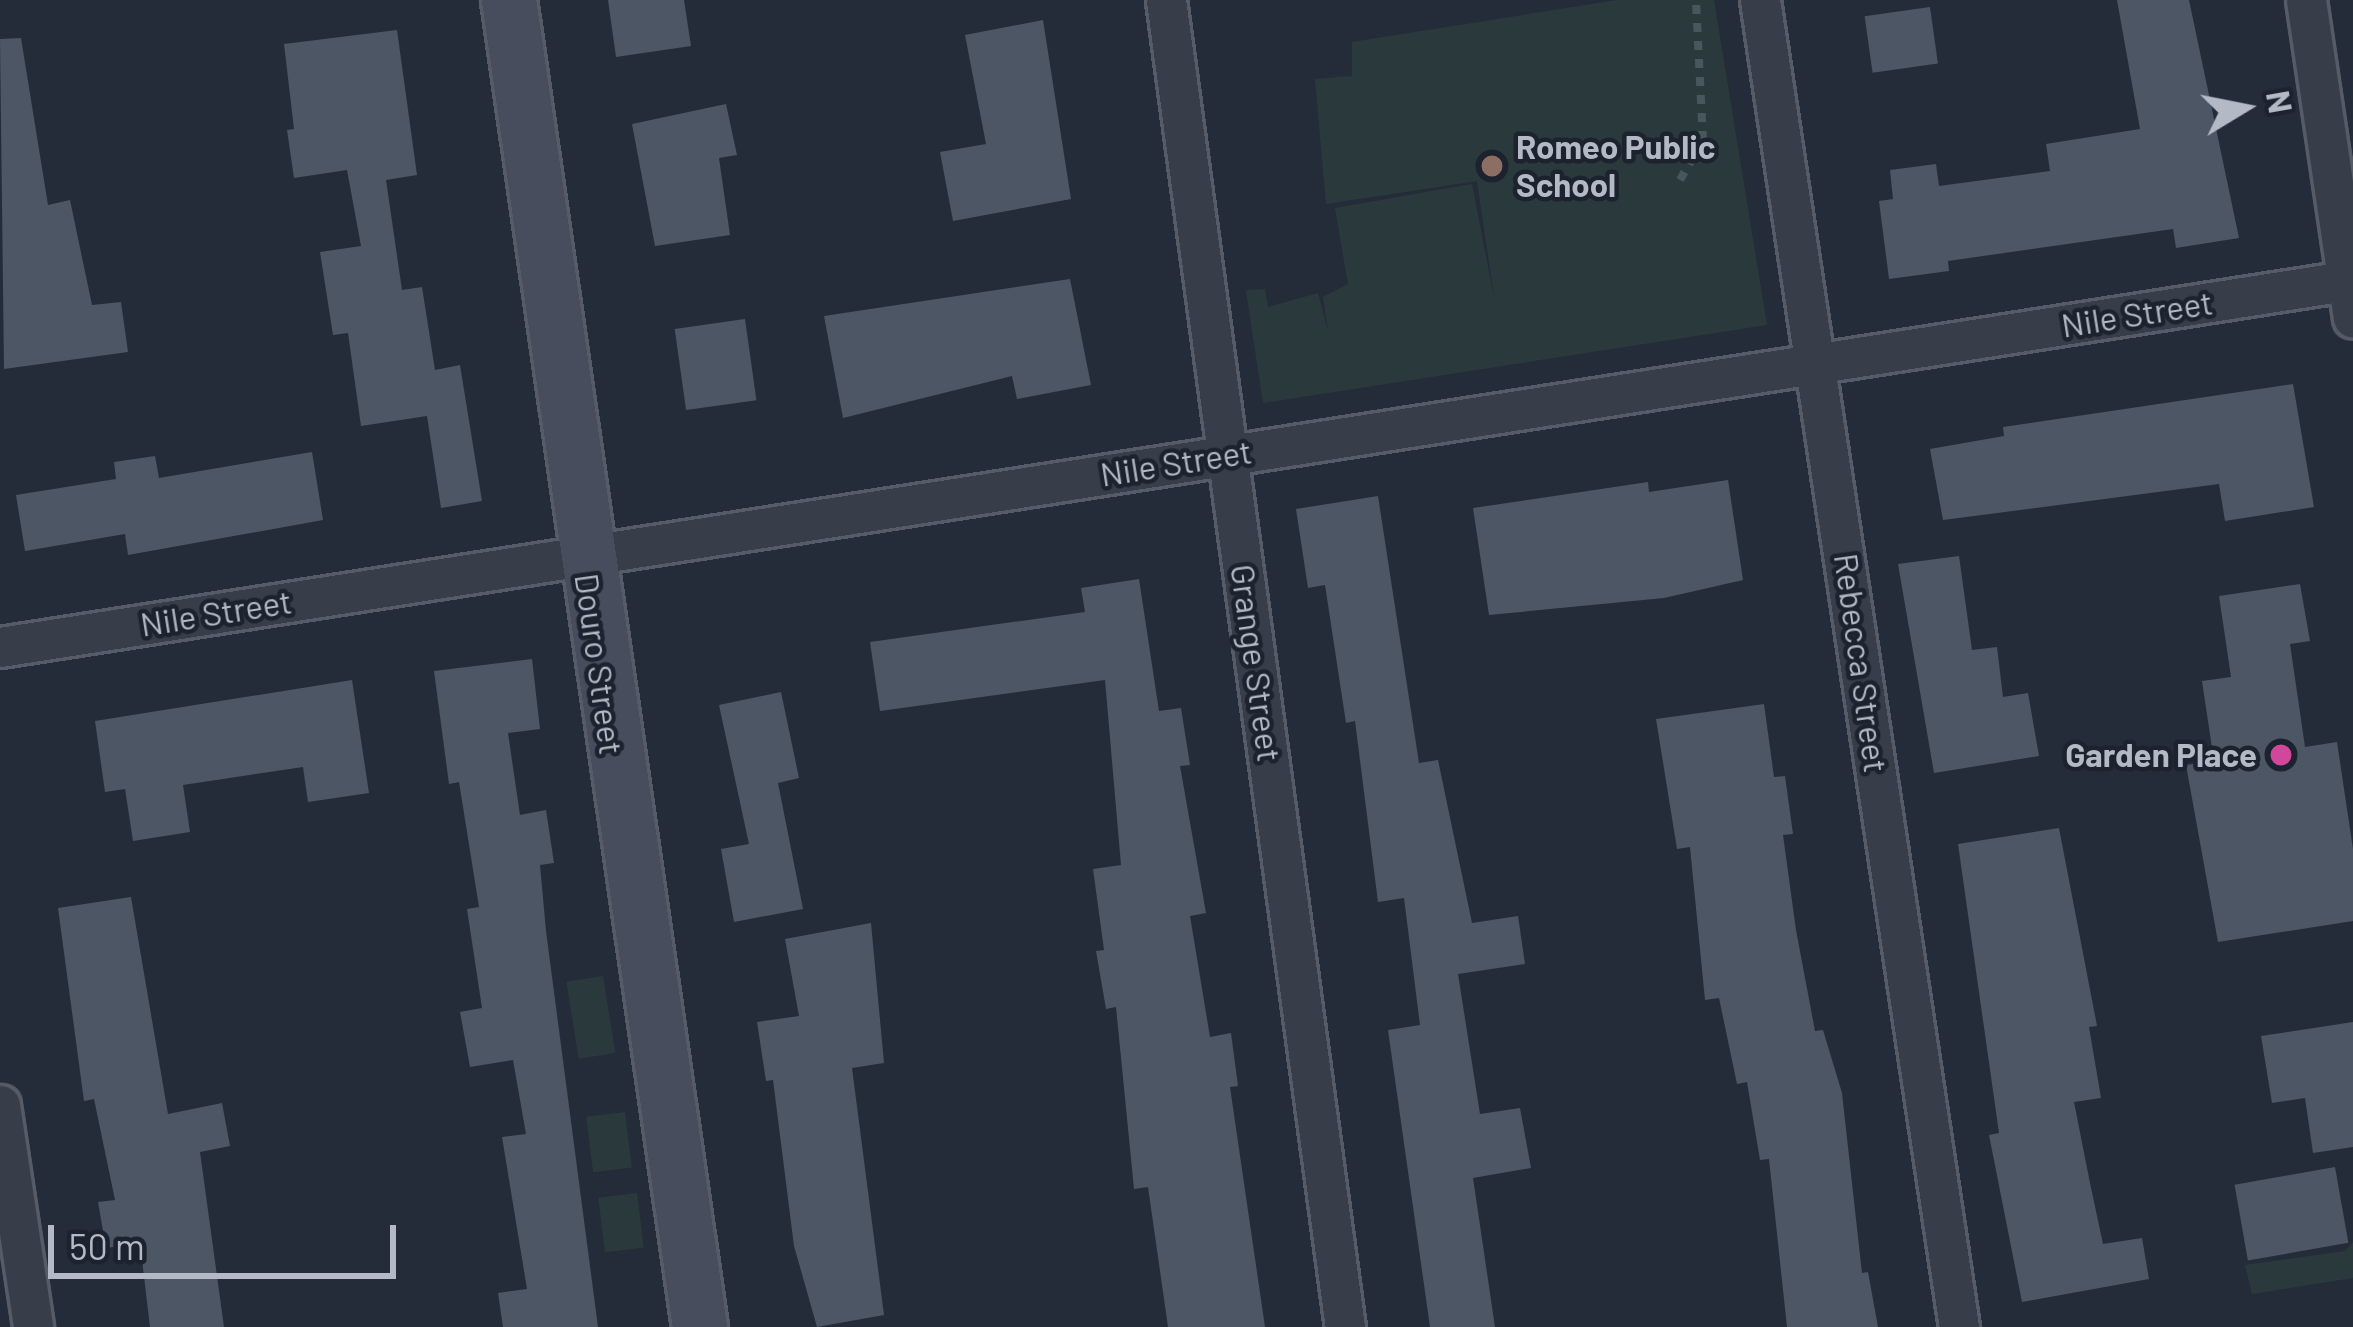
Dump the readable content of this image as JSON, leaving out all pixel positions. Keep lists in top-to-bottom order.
{
  "streets": {
    "street": [
      "Nile Street",
      "Grange Street",
      "Rebecca Street",
      "Douro Street"
    ]
  },
  "crossings": [
    ["Nile Street", "Grange Street"],
    ["Nile Street", "Rebecca Street"],
    ["Nile Street", "Douro Street"]
  ],
  "places": ["Romeo Public School", "Garden Place"],
  "scale_bar": "50 m",
  "north": "right"
}
